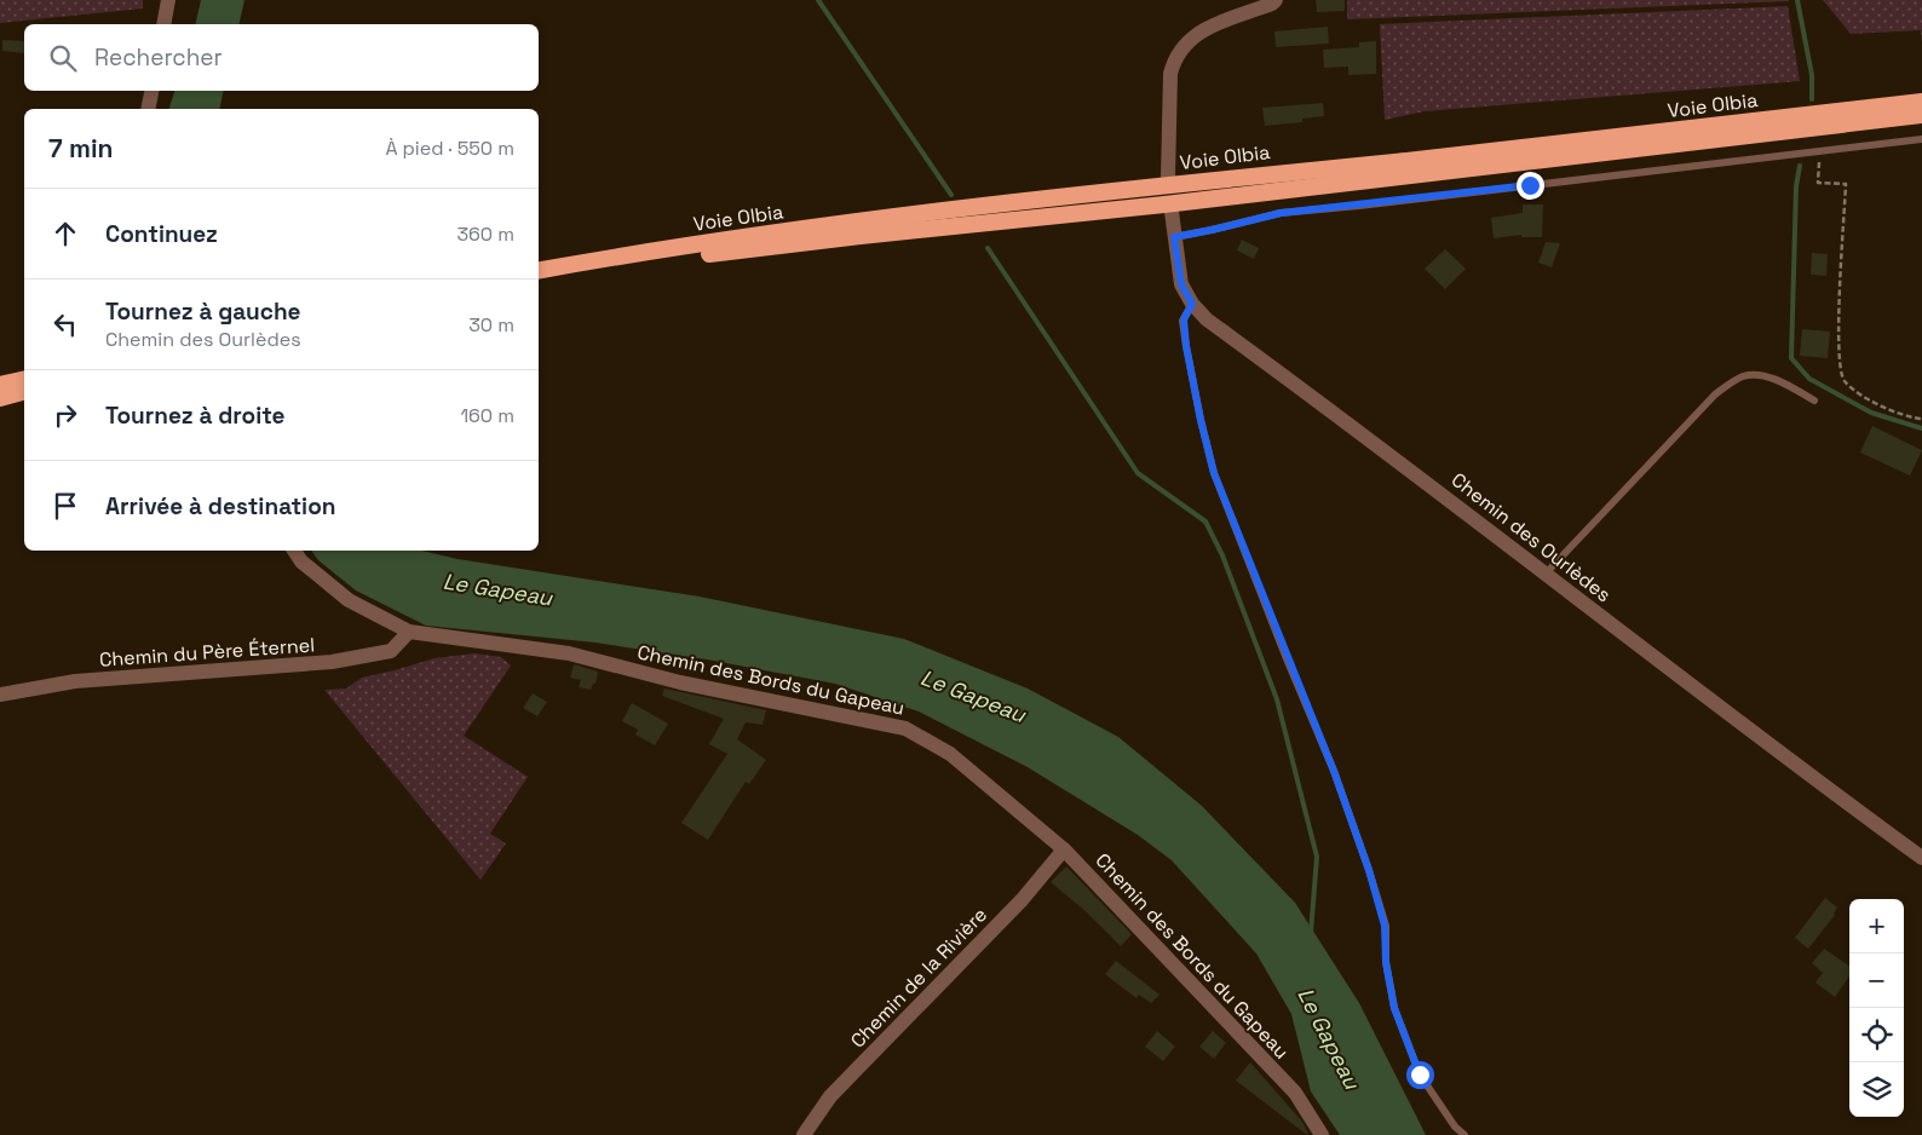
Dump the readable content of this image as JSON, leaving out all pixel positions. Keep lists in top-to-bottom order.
{
  "streets": {
    "highway": ["Voie Olbia"],
    "street": [
      "Chemin des Ourlèdes",
      "Chemin du Père Éternel",
      "Chemin des Bords du Gapeau",
      "Chemin de la Rivière"
    ]
  },
  "crossings": [
    ["Chemin du Père Éternel", "Chemin des Bords du Gapeau"],
    ["Chemin des Bords du Gapeau", "Chemin de la Rivière"]
  ],
  "water": ["Le Gapeau"],
  "page": {
    "search": "Rechercher",
    "heading": ["7 min", "À pied · 550 m"],
    "list": [
      ["Continuez", "360 m"],
      ["Tournez à gauche", "Chemin des Ourlèdes", "30 m"],
      ["Tournez à droite", "160 m"],
      "Arrivée à destination"
    ],
    "map_buttons": ["+", "−"]
  }
}
